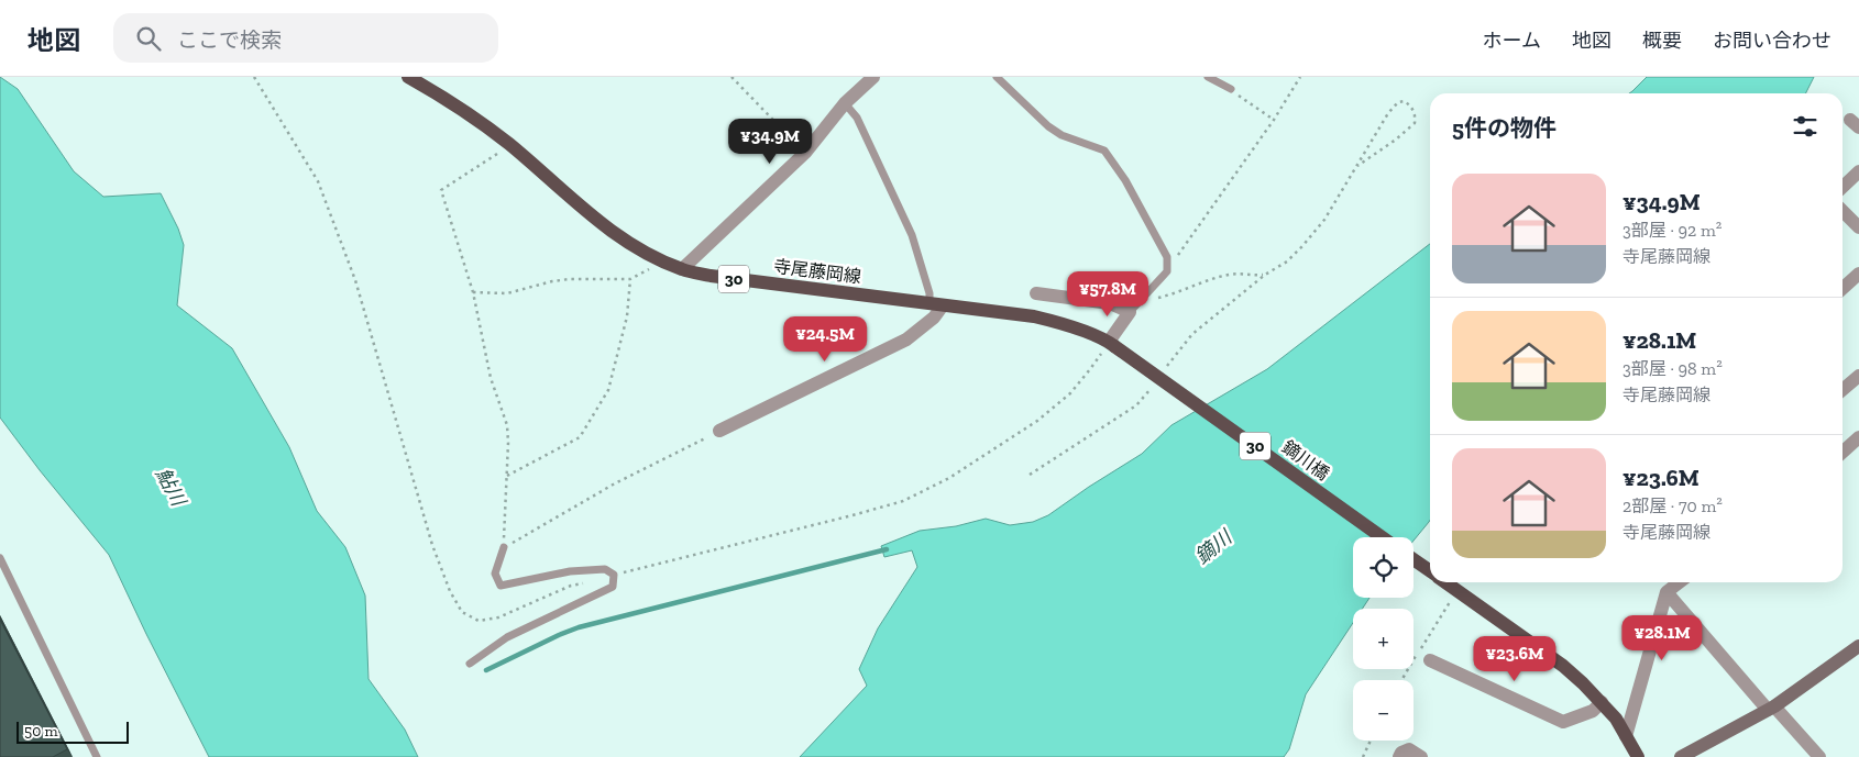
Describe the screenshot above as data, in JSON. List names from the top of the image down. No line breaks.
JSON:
{"streets":{"main road":["寺尾藤岡線","30","鏑川橋"]},"crossings":[["寺尾藤岡線","鏑川橋"]],"water":["鮎川","鏑川"],"scale_bar":"50 m","page":{"header":"地図","search":"ここで検索","nav":["ホーム","地図","概要","お問い合わせ"],"heading":"5件の物件","price":["¥34.9M","¥57.8M","¥24.5M","¥28.1M","¥23.6M"],"list":[{"name":"¥34.9M","note":"3部屋 · 92 m² · 寺尾藤岡線"},{"name":"¥28.1M","note":"3部屋 · 98 m² · 寺尾藤岡線"},{"name":"¥23.6M","note":"2部屋 · 70 m² · 寺尾藤岡線"}],"map_buttons":["+","−"],"scale":"50 m"}}
